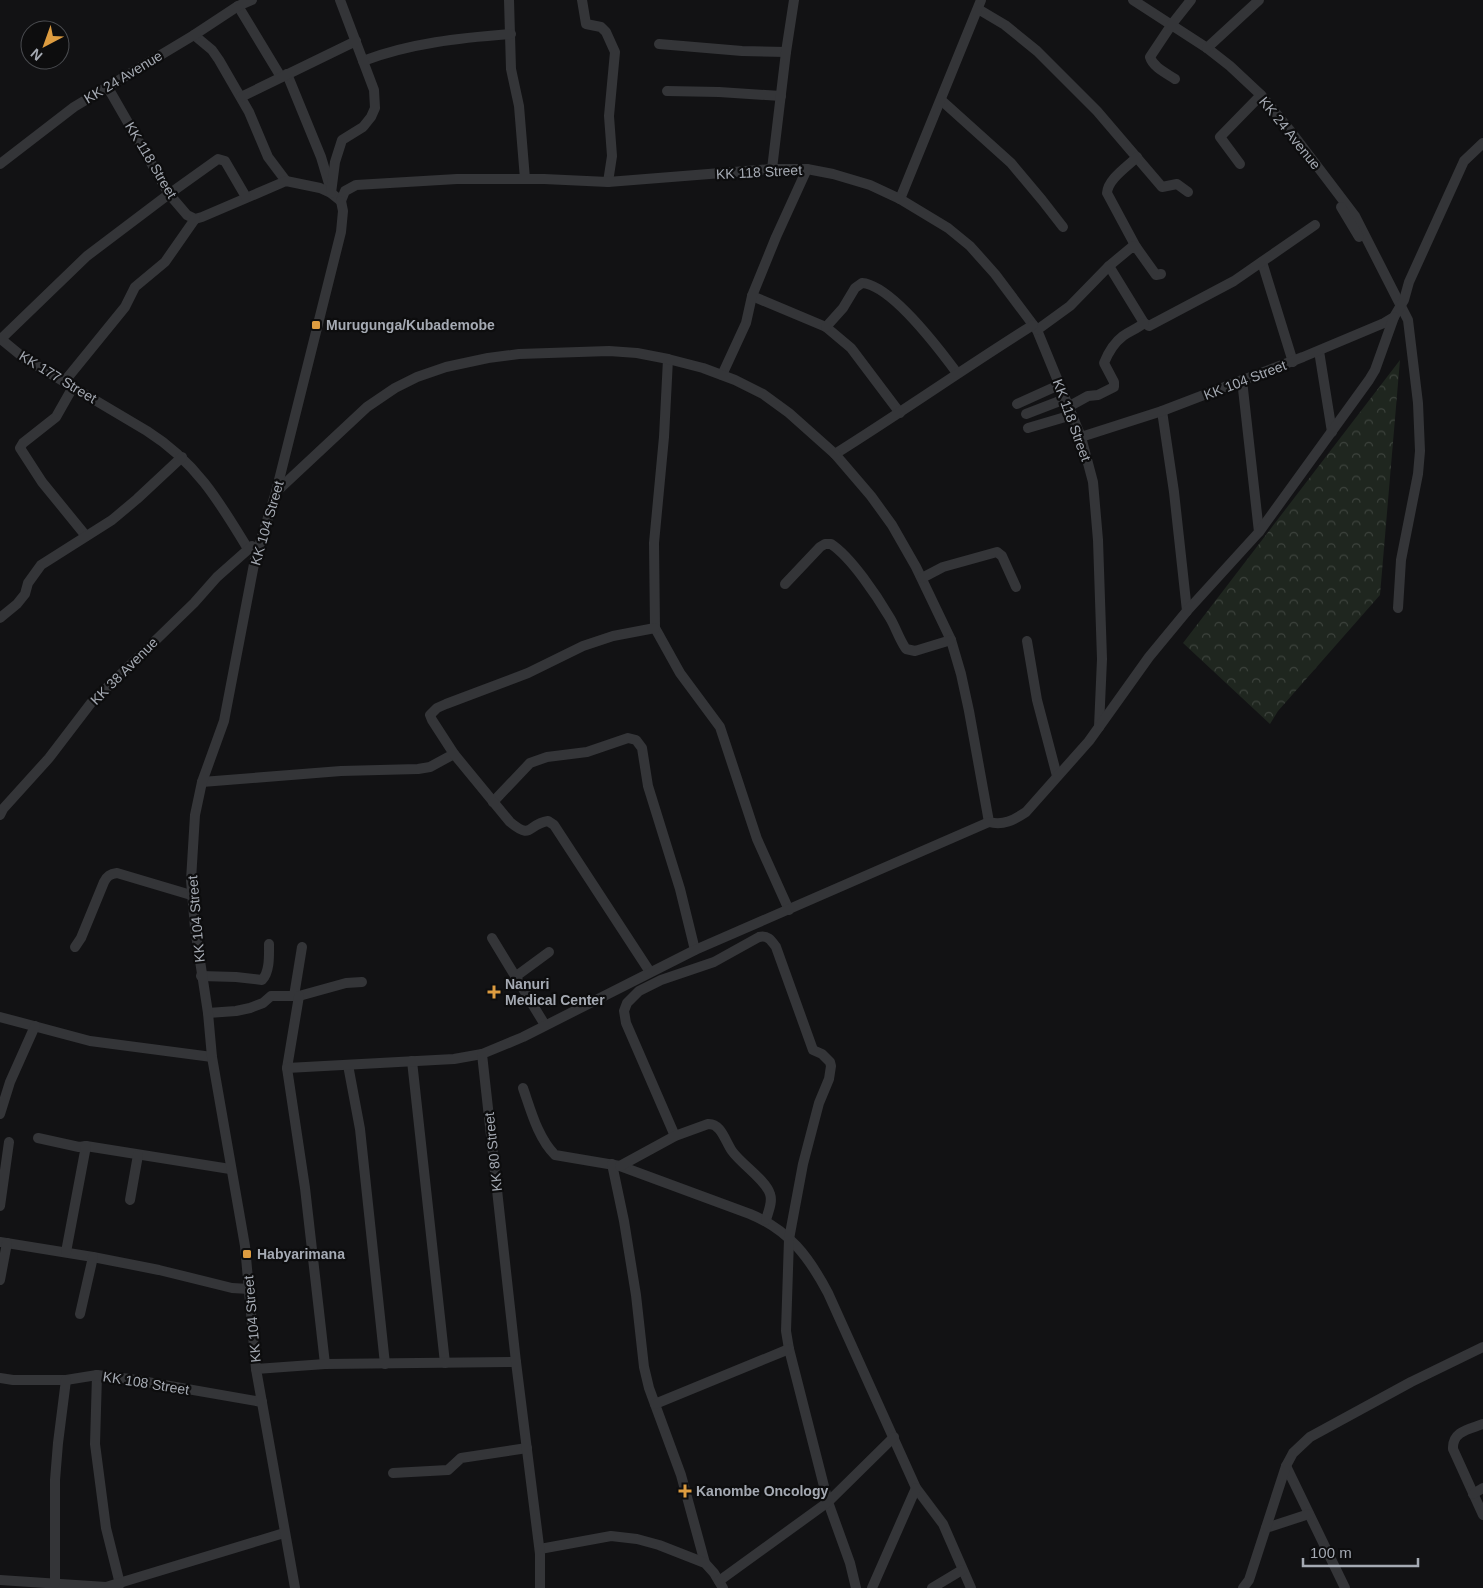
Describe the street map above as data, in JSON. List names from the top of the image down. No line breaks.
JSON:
{"streets":{"street":["KK 24 Avenue","KK 118 Street","KK 177 Street","KK 104 Street","KK 38 Avenue","KK 80 Street","KK 108 Street"]},"crossings":[["KK 24 Avenue","KK 118 Street"],["KK 118 Street","KK 177 Street"],["KK 118 Street","KK 104 Street"],["KK 177 Street","KK 38 Avenue"],["KK 104 Street","KK 38 Avenue"],["KK 104 Street","KK 108 Street"]],"places":{"transit":["Murugunga/Kubademobe","Habyarimana"],"health":["Nanuri Medical Center","Kanombe Oncology"]},"scale_bar":"100 m","north":"bottom left"}
